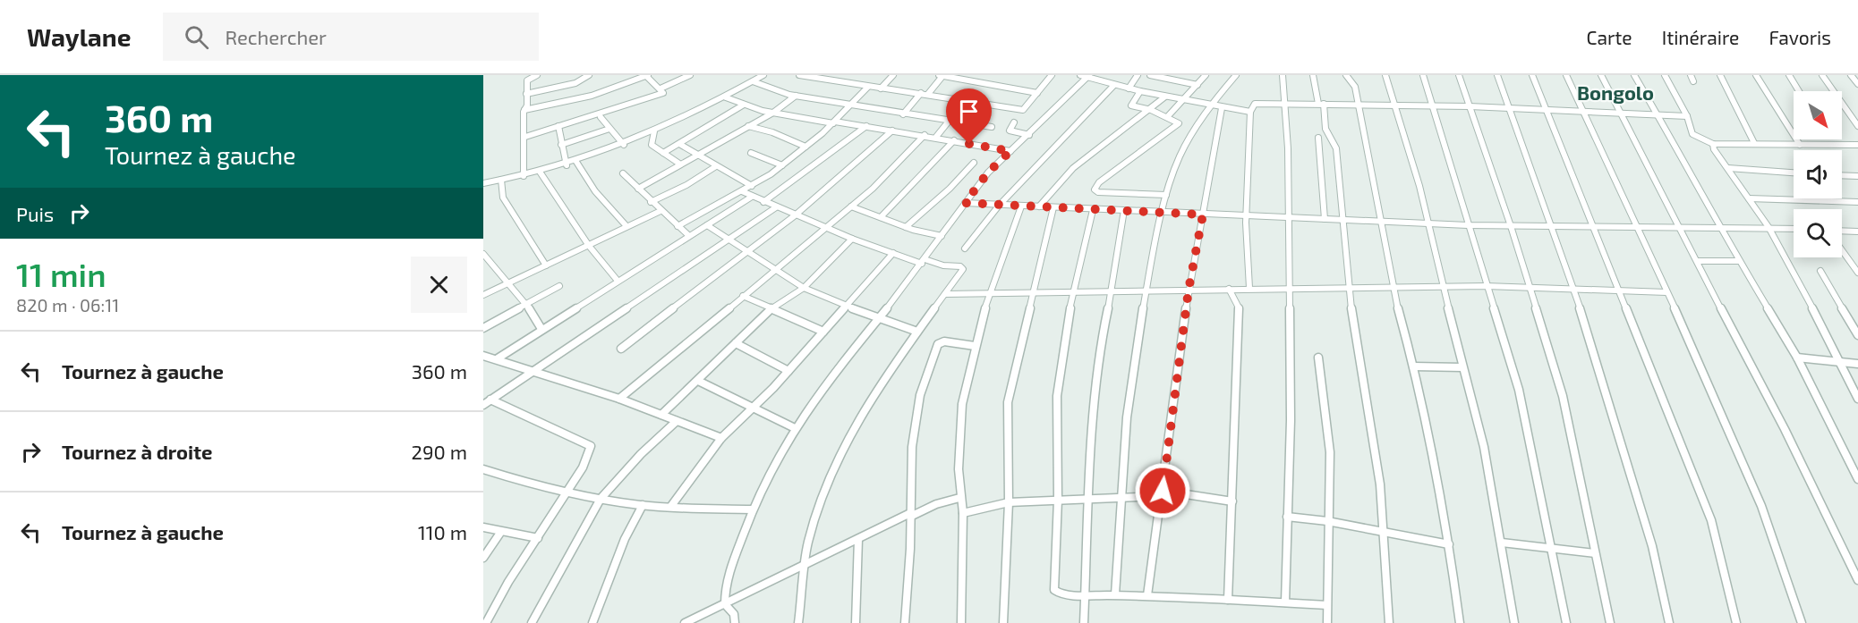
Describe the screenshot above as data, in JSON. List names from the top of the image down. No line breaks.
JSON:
{"districts":["Bongolo"],"north":"bottom right","page":{"header":"Waylane","search":"Rechercher","nav":["Carte","Itinéraire","Favoris"],"turn":["360 m","Tournez à gauche"],"then":"Puis","heading":["11 min","820 m · 06:11"],"list":[{"name":"Tournez à gauche","value":"360 m"},{"name":"Tournez à droite","value":"290 m"},{"name":"Tournez à gauche","value":"110 m"}]}}
